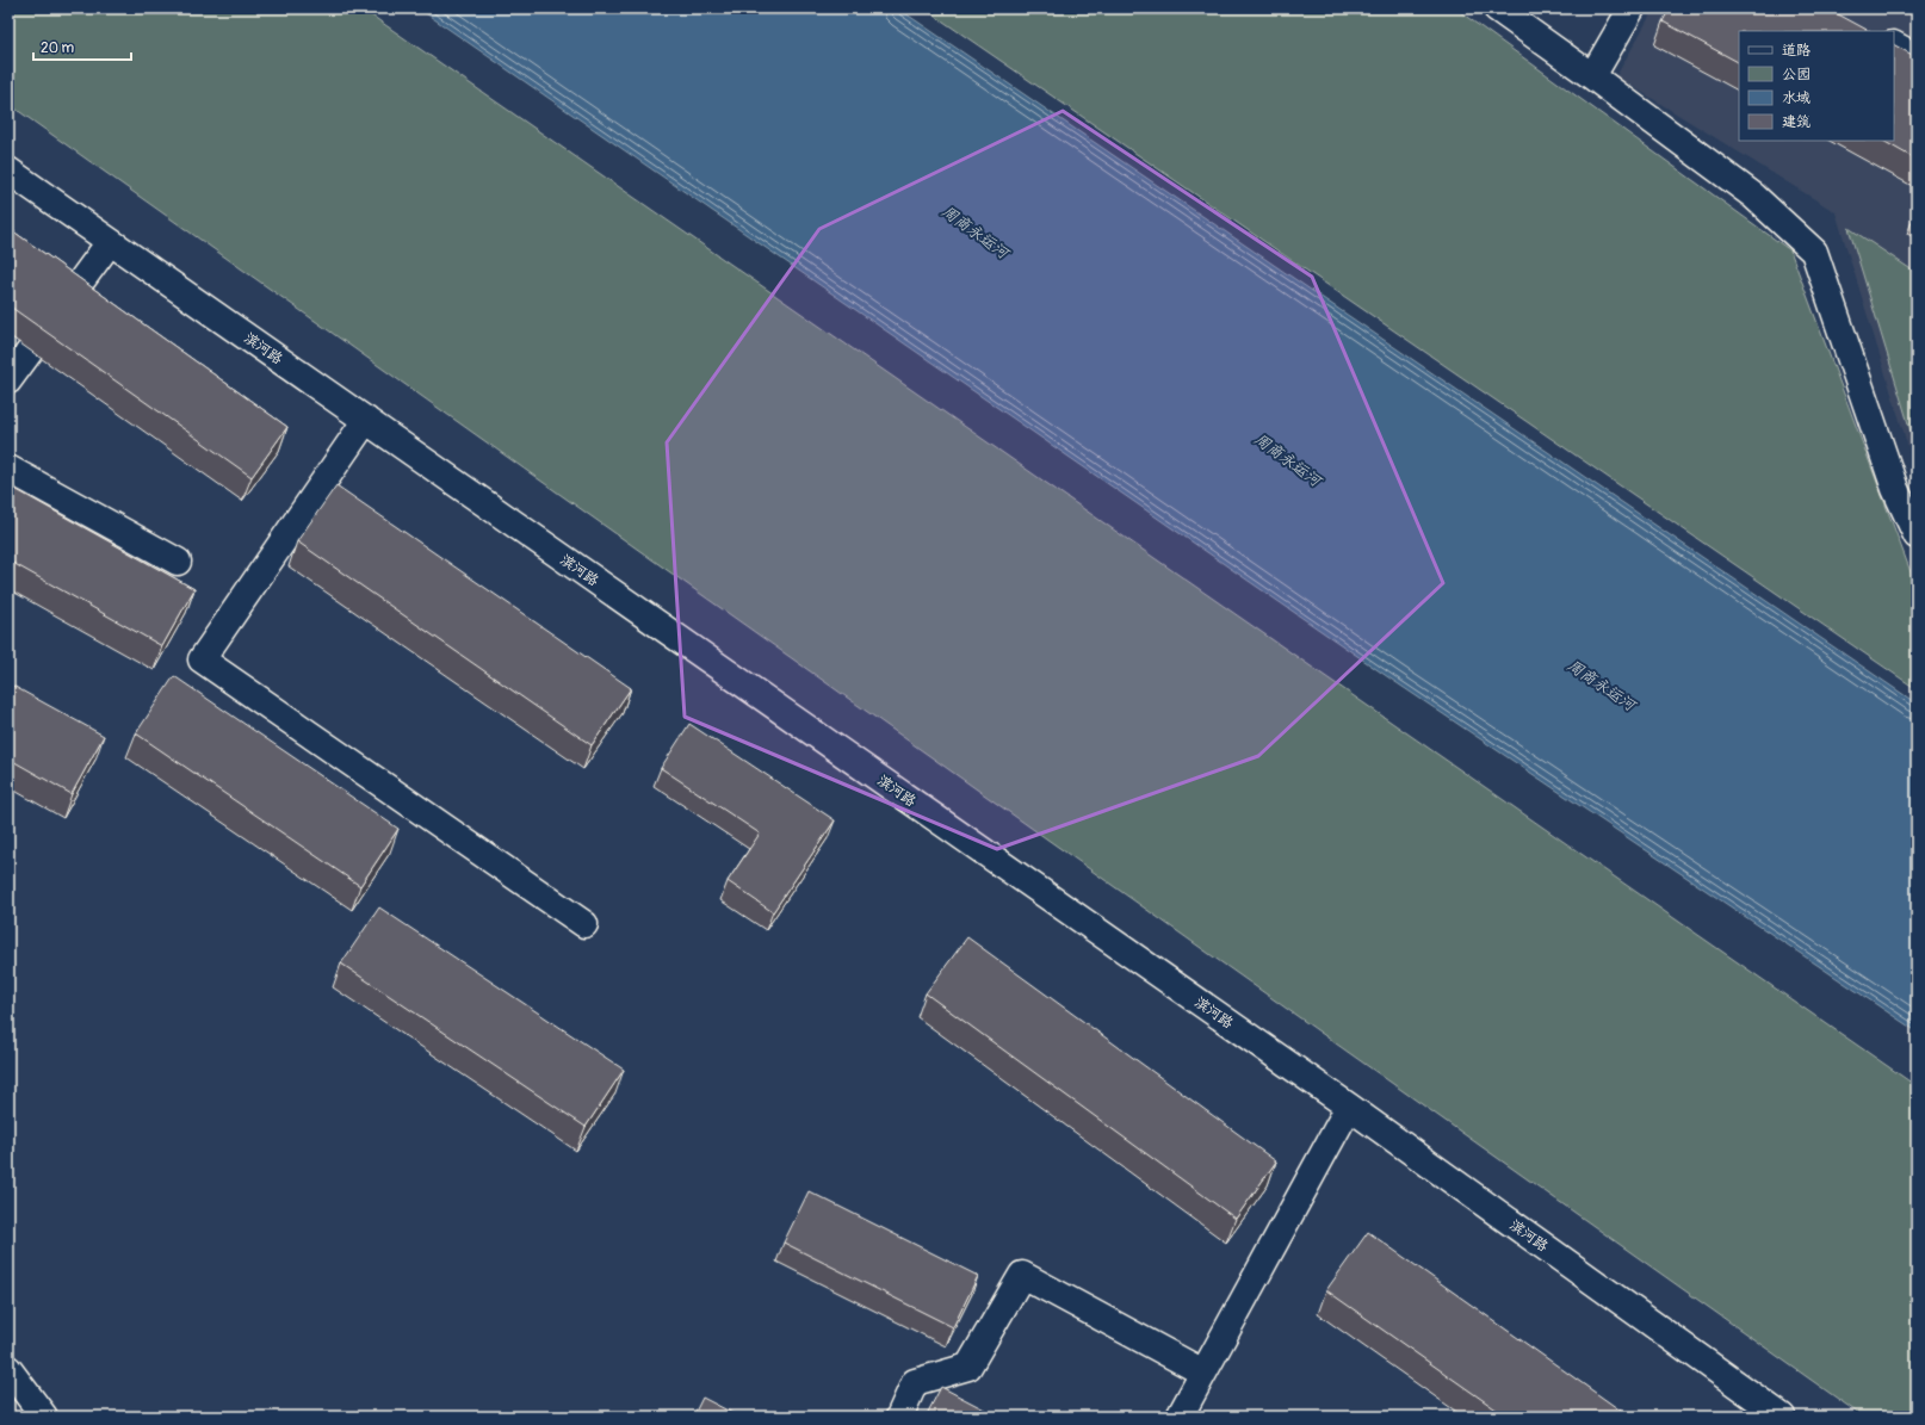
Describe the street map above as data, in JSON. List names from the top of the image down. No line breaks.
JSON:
{"streets":{"street":["滨河路"]},"water":["周商永运河"],"legend":["道路","公园","水域","建筑"],"scale_bar":"20 m"}
